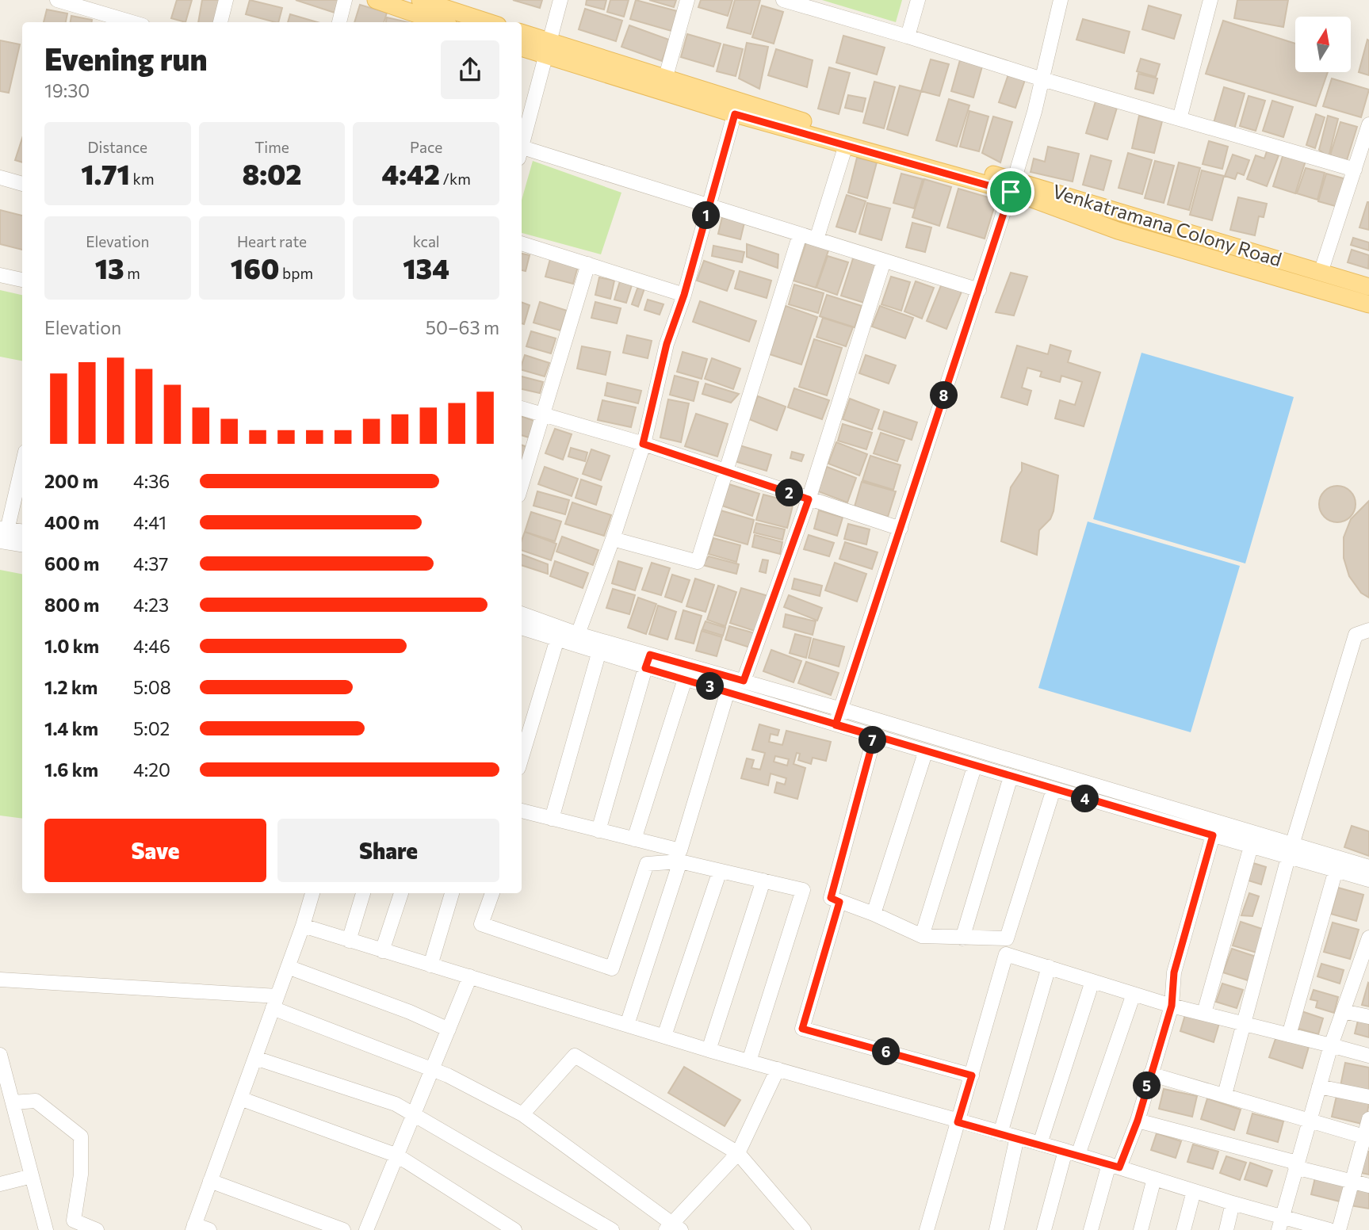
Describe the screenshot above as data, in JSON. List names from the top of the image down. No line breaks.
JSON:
{"streets":{"main road":["Venkatramana Colony Road"]},"north":"top","page":{"heading":["Evening run","19:30"],"stats":[["Distance","1.71 km"],["Time","8:02"],["Pace","4:42 /km"],["Elevation","13 m"],["Heart rate","160 bpm"],["kcal","134"]],"pins":["1","8","2","3","7","4","6","5"],"chart":["Elevation","50–63 m"],"list":[{"name":"200 m","note":"4:36"},{"name":"400 m","note":"4:41"},{"name":"600 m","note":"4:37"},{"name":"800 m","note":"4:23"},{"name":"1.0 km","note":"4:46"},{"name":"1.2 km","note":"5:08"},{"name":"1.4 km","note":"5:02"},{"name":"1.6 km","note":"4:20"}],"buttons":["Save","Share"]}}
